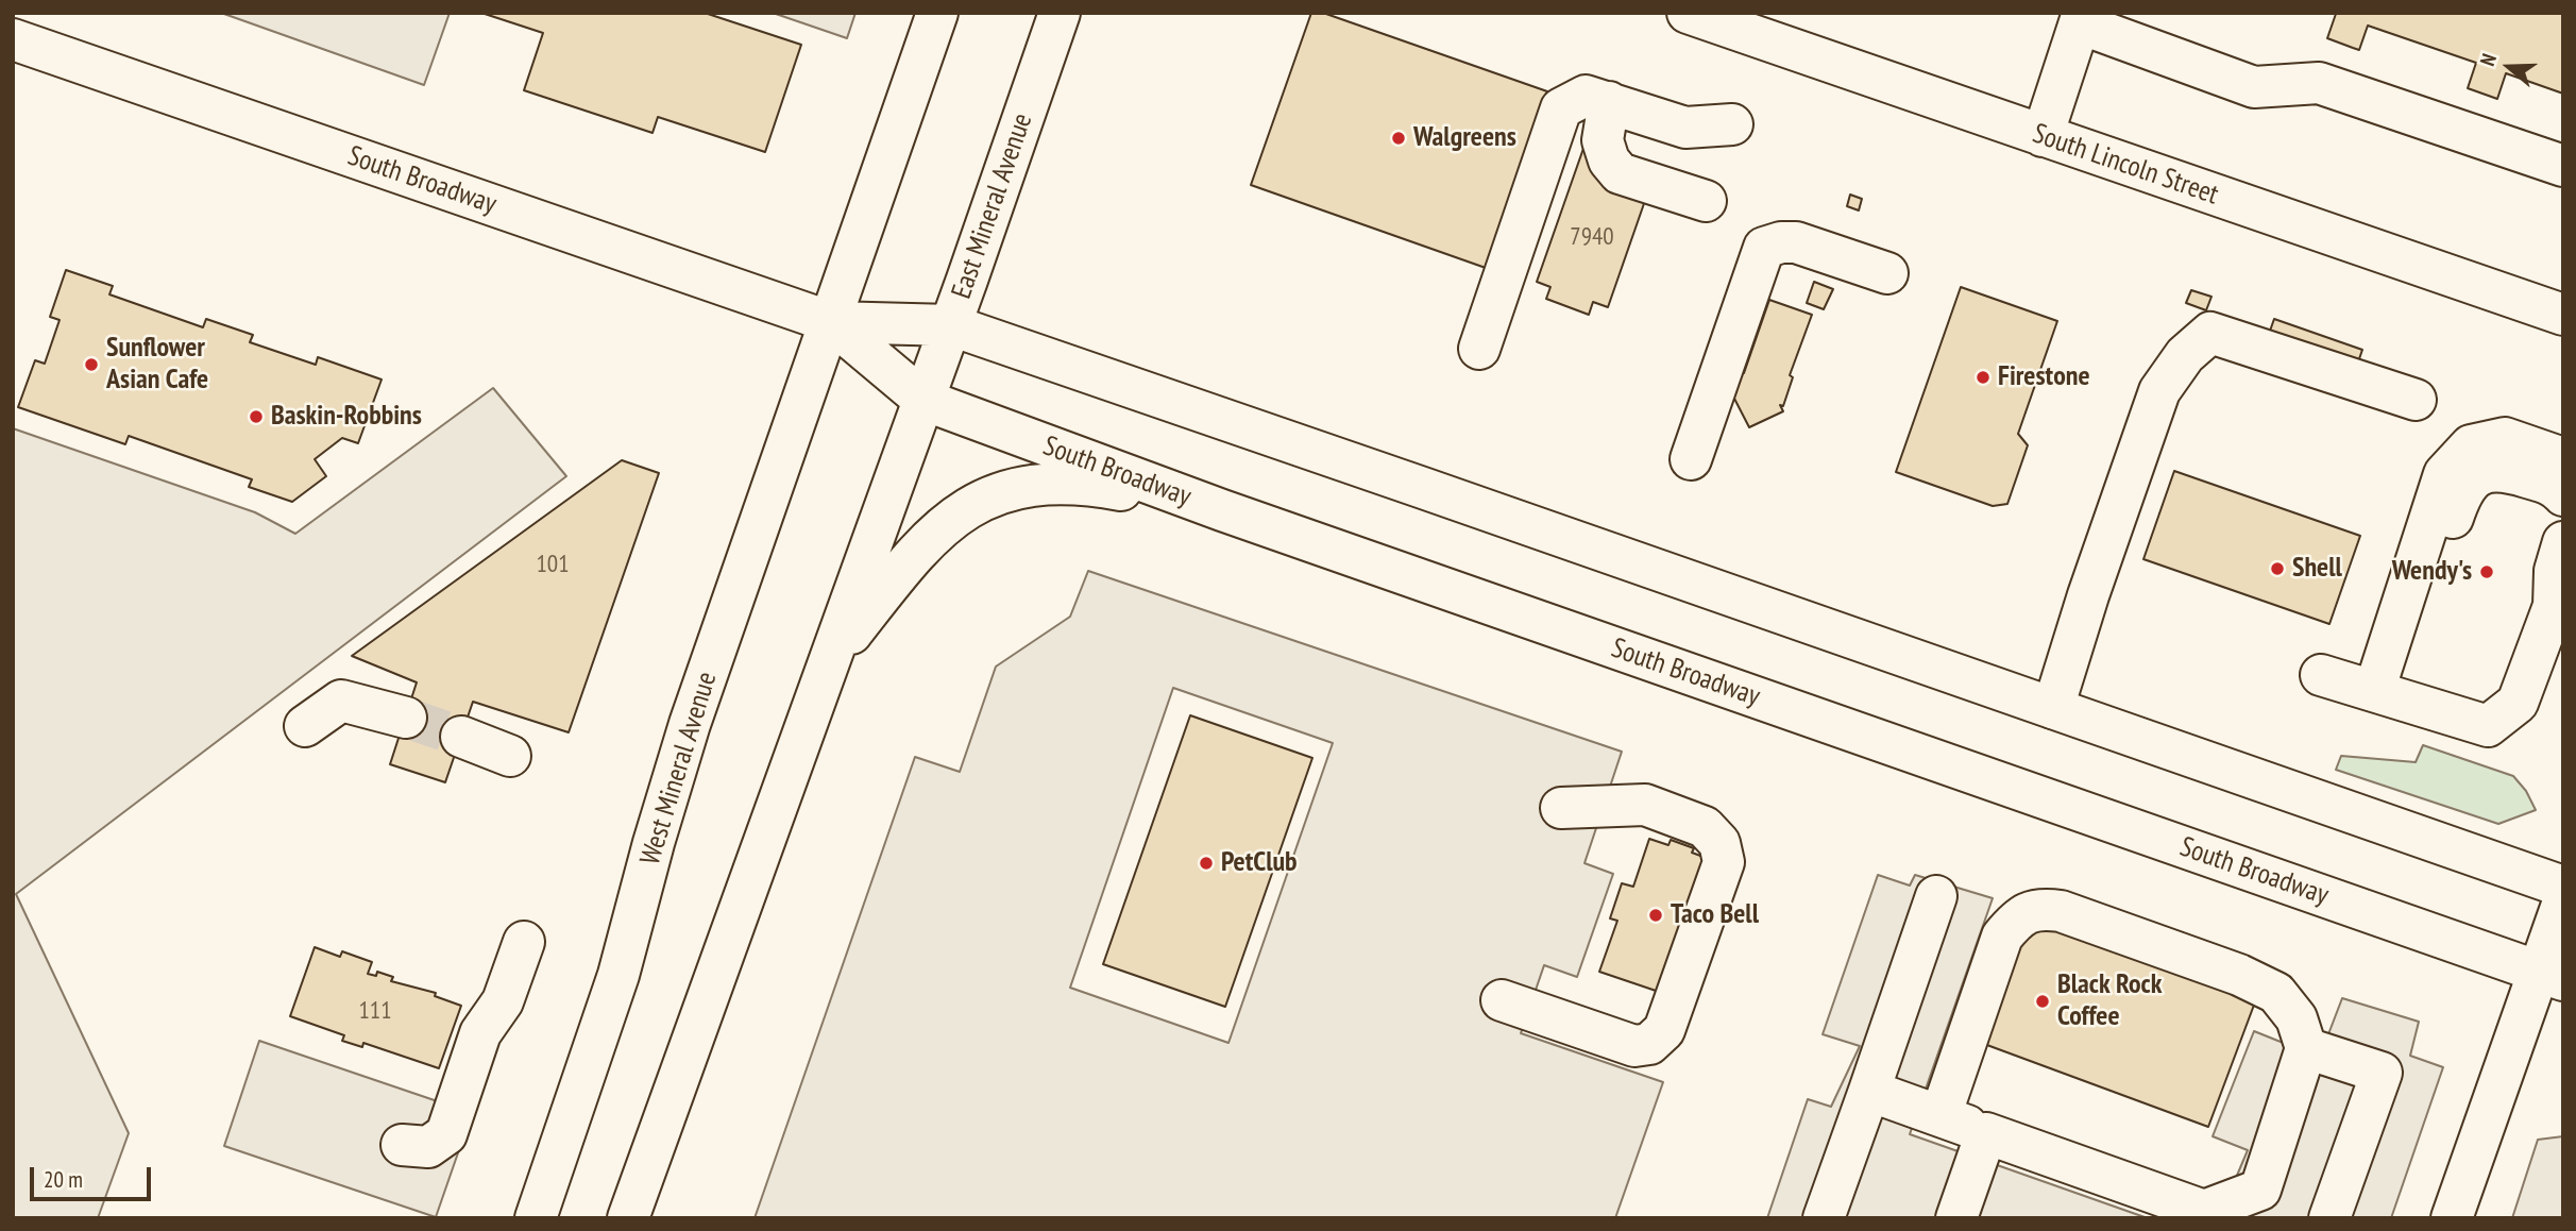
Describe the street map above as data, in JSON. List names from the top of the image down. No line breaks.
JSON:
{"streets":{"main road":["South Lincoln Street","South Broadway","East Mineral Avenue","West Mineral Avenue"]},"crossings":[["South Broadway","East Mineral Avenue"],["South Broadway","West Mineral Avenue"]],"places":["Walgreens","Sunflower Asian Cafe","Firestone","Baskin-Robbins","Shell","Wendy's","PetClub","Taco Bell","Black Rock Coffee"],"house_numbers":["7940","101","111"],"scale_bar":"20 m","north":"left"}
